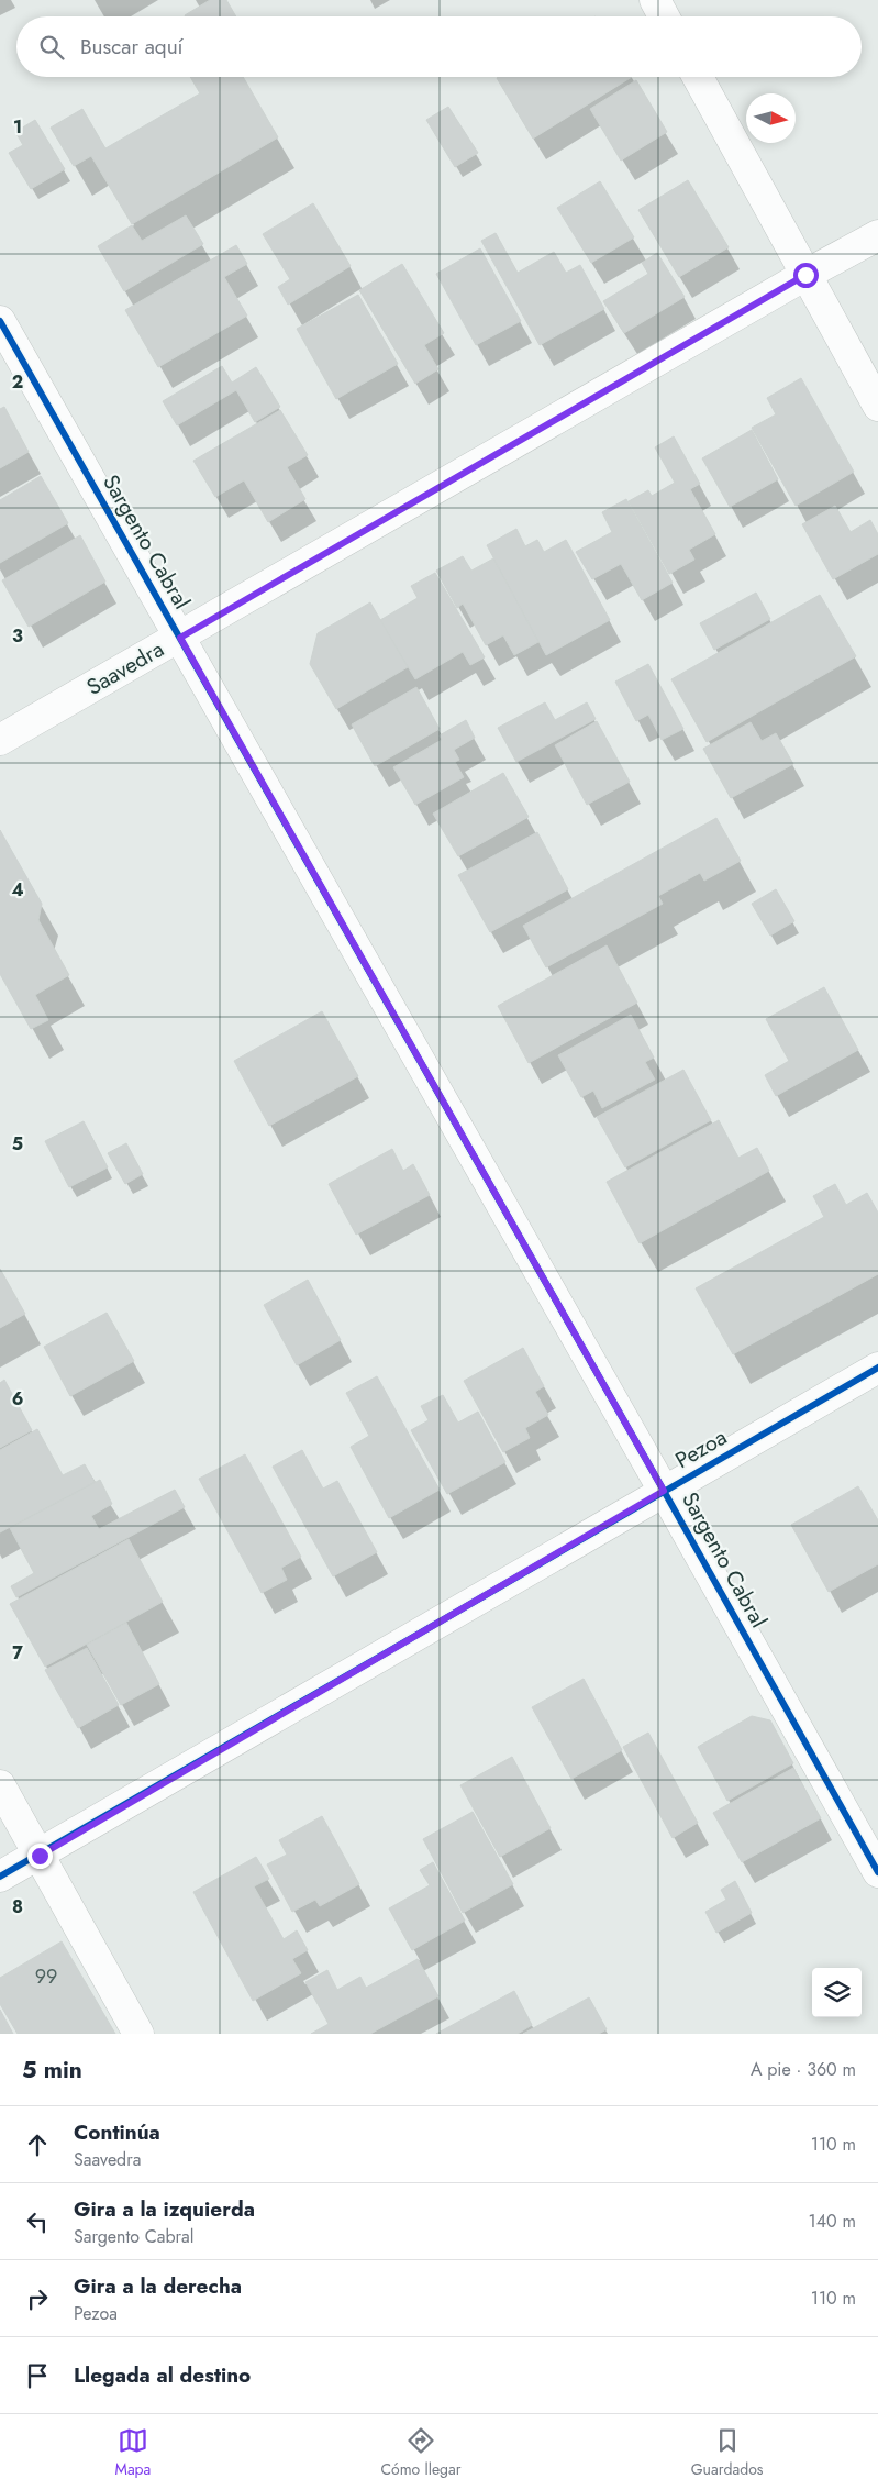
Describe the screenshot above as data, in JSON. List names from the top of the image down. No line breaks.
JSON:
{"streets":{"street":["Sargento Cabral","Saavedra","Pezoa"]},"crossings":[["Sargento Cabral","Saavedra"],["Sargento Cabral","Pezoa"]],"house_numbers":["99"],"north":"right","page":{"search":"Buscar aquí","heading":["5 min","A pie · 360 m"],"list":[["Continúa","Saavedra","110 m"],["Gira a la izquierda","Sargento Cabral","140 m"],["Gira a la derecha","Pezoa","110 m"],"Llegada al destino"],"nav":["Mapa","Cómo llegar","Guardados"]},"grid":{"rows":["1","2","3","4","5","6","7","8"]}}
